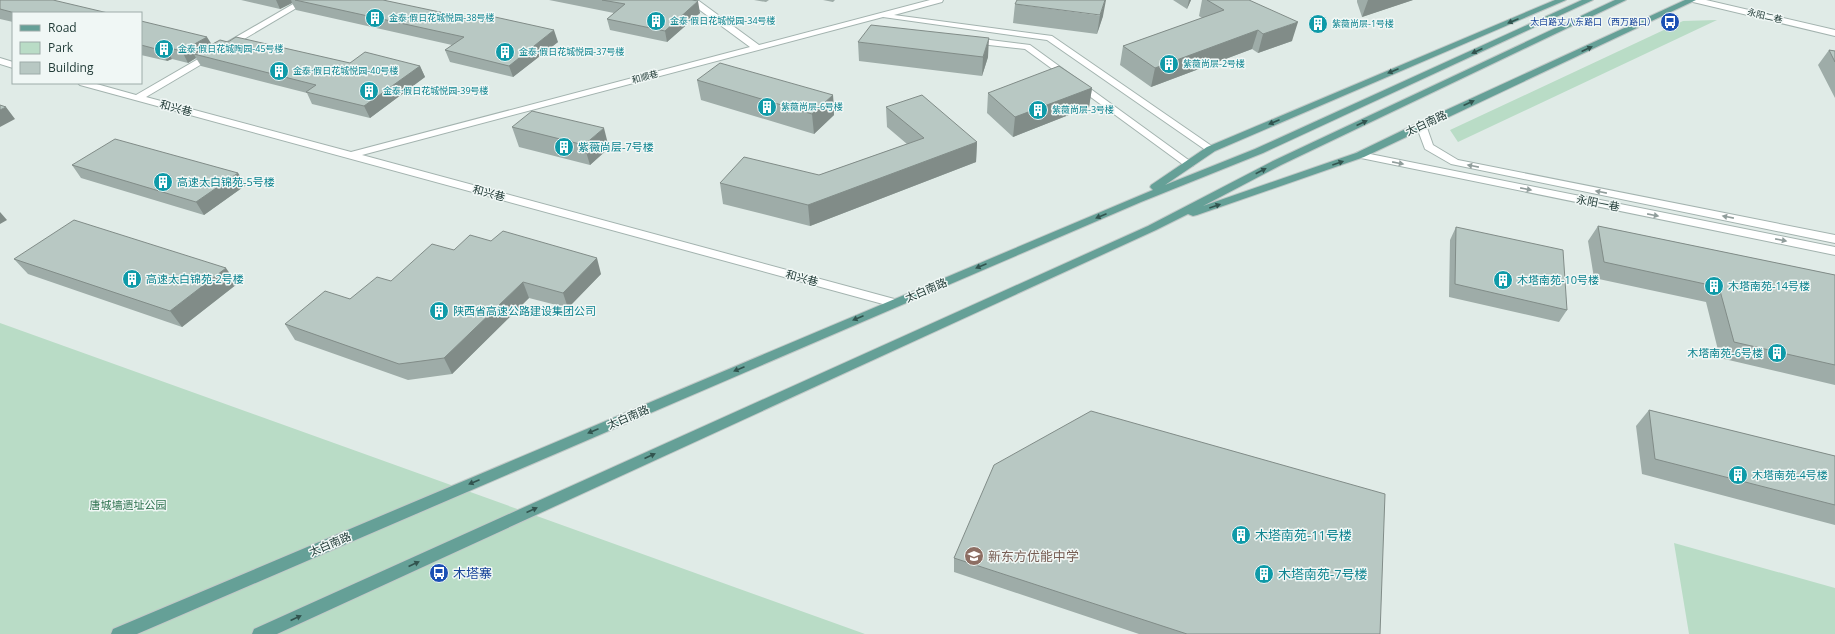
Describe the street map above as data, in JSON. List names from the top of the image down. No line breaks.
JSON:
{"streets":{"main road":["太白南路"],"street":["永阳二巷","和顺巷","和兴巷","永阳一巷"]},"crossings":[["和顺巷","和兴巷"],["和兴巷","太白南路"],["太白南路","永阳一巷"]],"parks":["唐城墙遗址公园"],"places":{"building":["金泰·假日花城悦园-38号楼","金泰·假日花城悦园-34号楼","紫薇尚层-1号楼","金泰·假日花城陶园-45号楼","金泰·假日花城悦园-37号楼","紫薇尚层-2号楼","金泰·假日花城悦园-40号楼","金泰·假日花城悦园-39号楼","紫薇尚层-6号楼","紫薇尚层-3号楼","紫薇尚层-7号楼","高速太白锦苑-5号楼","高速太白锦苑-2号楼","木塔南苑-10号楼","木塔南苑-14号楼","陕西省高速公路建设集团公司","木塔南苑-6号楼","木塔南苑-4号楼","木塔南苑-11号楼","木塔南苑-7号楼"],"bus stop":["太白路丈八东路口（西万路口）","木塔寨"],"school or university":["新东方优能中学"]},"legend":["Road","Park","Building"]}
